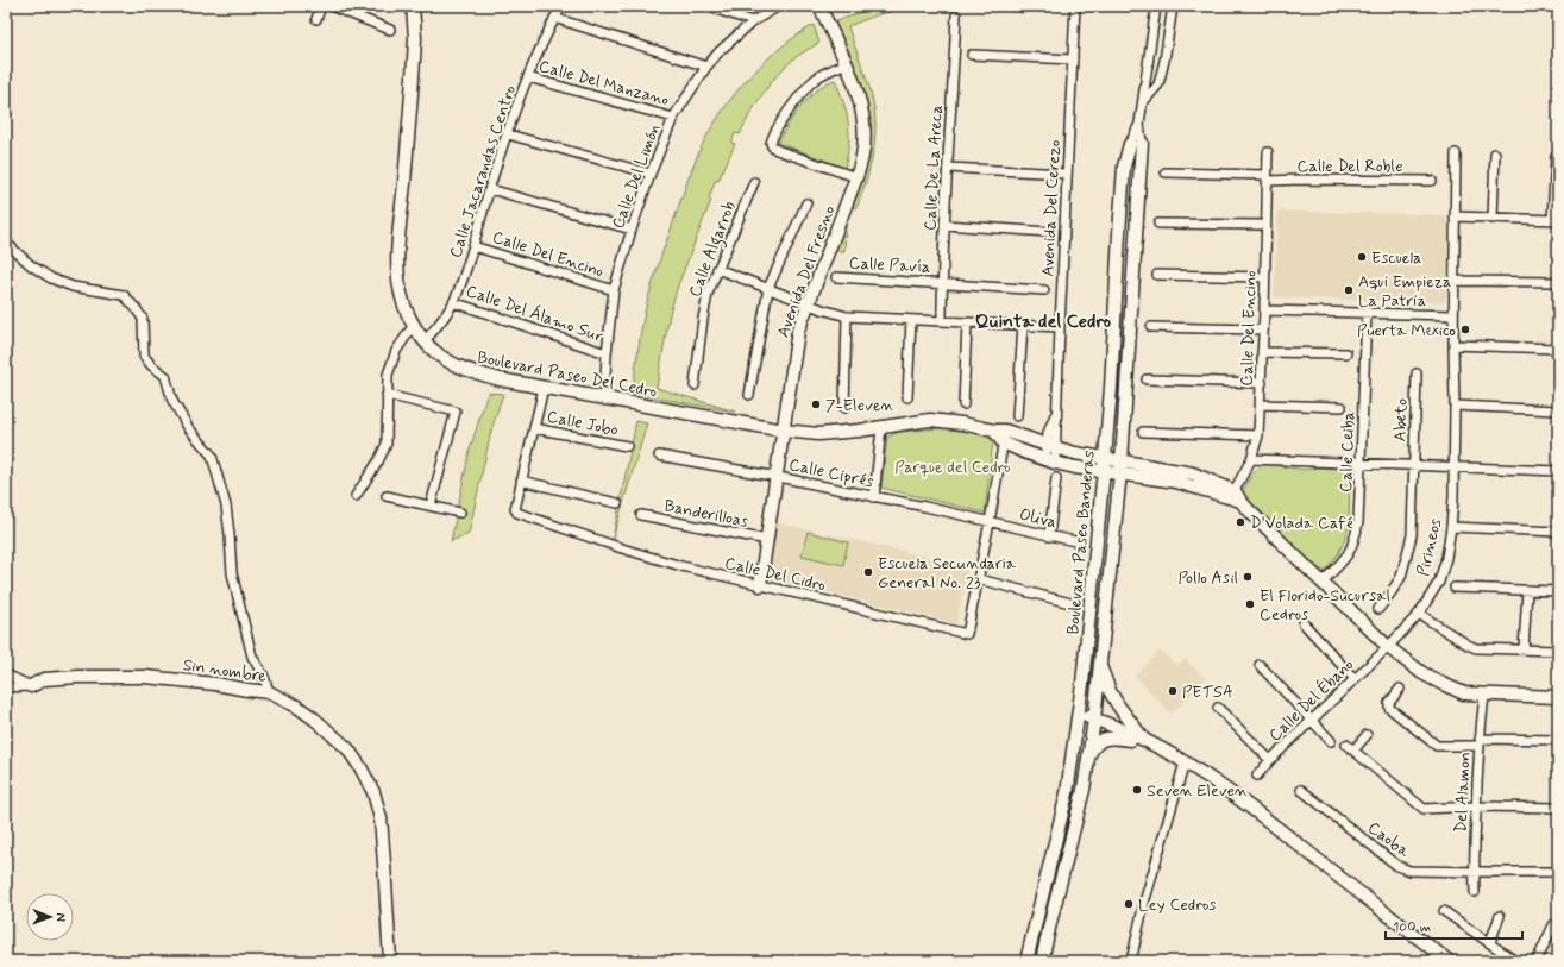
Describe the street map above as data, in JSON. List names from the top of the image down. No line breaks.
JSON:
{"streets":{"street":["Calle Del Manzano","Calle Del Roble","Calle De La Areca","Calle Jacarandas Centro","Calle Del Limón","Avenida Del Cerezo","Calle Algarrob","Calle Del Encino","Calle Pavía","Avenida Del Fresno","Calle Del Álamo Sur","Boulevard Paseo Del Cedro","Abeto","Calle Jobo","Calle Ceiba","Calle Ciprés","Banderilloas","Oliva","Boulevard Paseo Banderas","Pirineos","Calle Del Cidro","Sin nombre","Calle Del Ébano","Del Alamon","Caoba"]},"crossings":[["Calle Del Manzano","Calle Jacarandas Centro"],["Calle Del Manzano","Calle Del Limón"],["Calle Del Roble","Calle Del Encino"],["Calle De La Areca","Calle Pavía"],["Calle Jacarandas Centro","Calle Del Encino"],["Calle Jacarandas Centro","Calle Del Álamo Sur"],["Calle Jacarandas Centro","Boulevard Paseo Del Cedro"],["Calle Del Limón","Calle Del Encino"],["Calle Del Limón","Calle Del Álamo Sur"],["Calle Del Limón","Boulevard Paseo Del Cedro"],["Avenida Del Fresno","Boulevard Paseo Del Cedro"],["Avenida Del Fresno","Calle Ciprés"],["Avenida Del Fresno","Banderilloas"],["Avenida Del Fresno","Calle Del Cidro"],["Boulevard Paseo Del Cedro","Calle Del Cidro"],["Calle Jobo","Calle Del Cidro"],["Calle Ciprés","Oliva"],["Calle Ciprés","Calle Del Cidro"],["Oliva","Calle Del Cidro"],["Pirineos","Calle Del Ébano"],["Del Alamon","Caoba"]],"districts":["Quinta del Cedro"],"parks":["Parque del Cedro"],"places":["Escuela","Aqui Empieza La Patria","Puerta Mexico","7-Eleven","D'Volada Café","Escuela Secundaria General No. 23","Pollo Asil","El Florido-Sucursal Cedros","PETSA","Seven Eleven","Ley Cedros"],"scale_bar":"100 m","north":"right"}
